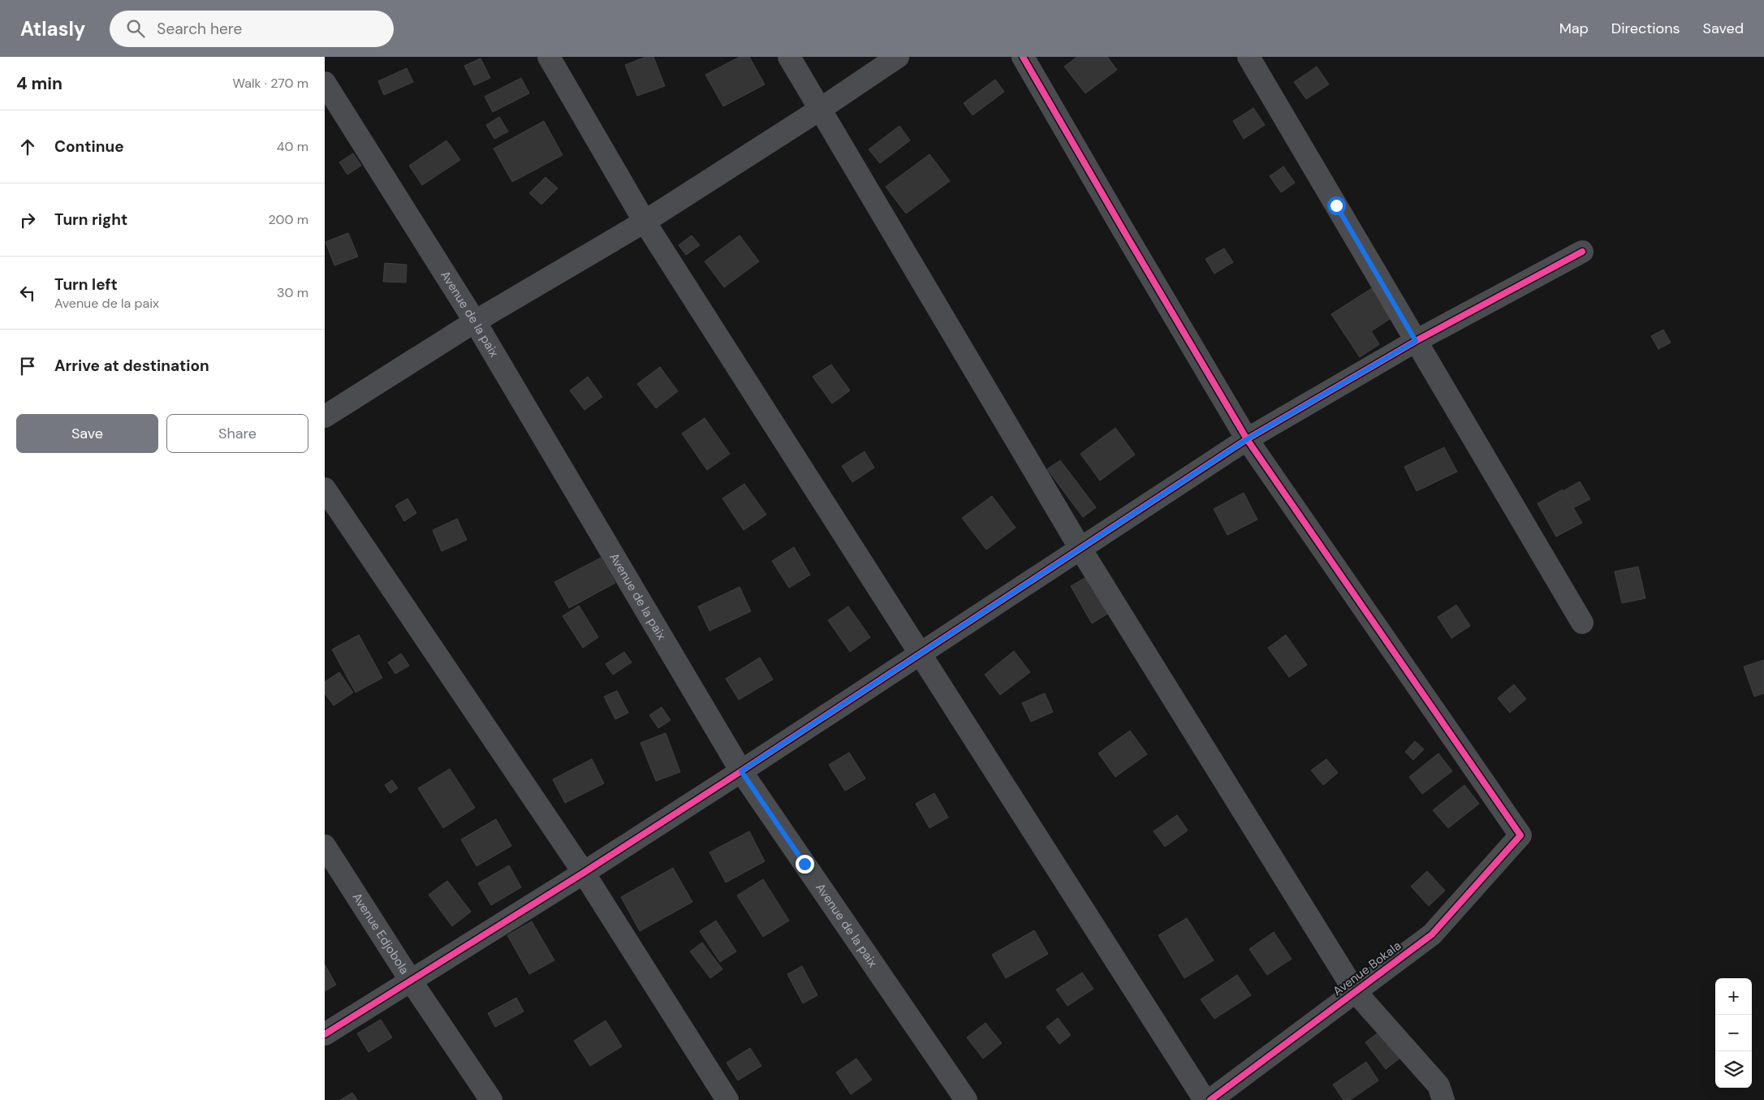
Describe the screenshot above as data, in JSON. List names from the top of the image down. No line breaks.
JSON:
{"streets":{"street":["Avenue de la paix","Avenue Edjobola","Avenue Bokala"]},"page":{"header":"Atlasly","search":"Search here","nav":["Map","Directions","Saved"],"heading":["4 min","Walk · 270 m"],"list":[["Continue","40 m"],["Turn right","200 m"],["Turn left","Avenue de la paix","30 m"],"Arrive at destination"],"buttons":["Save","Share"],"map_buttons":["+","−"]}}
